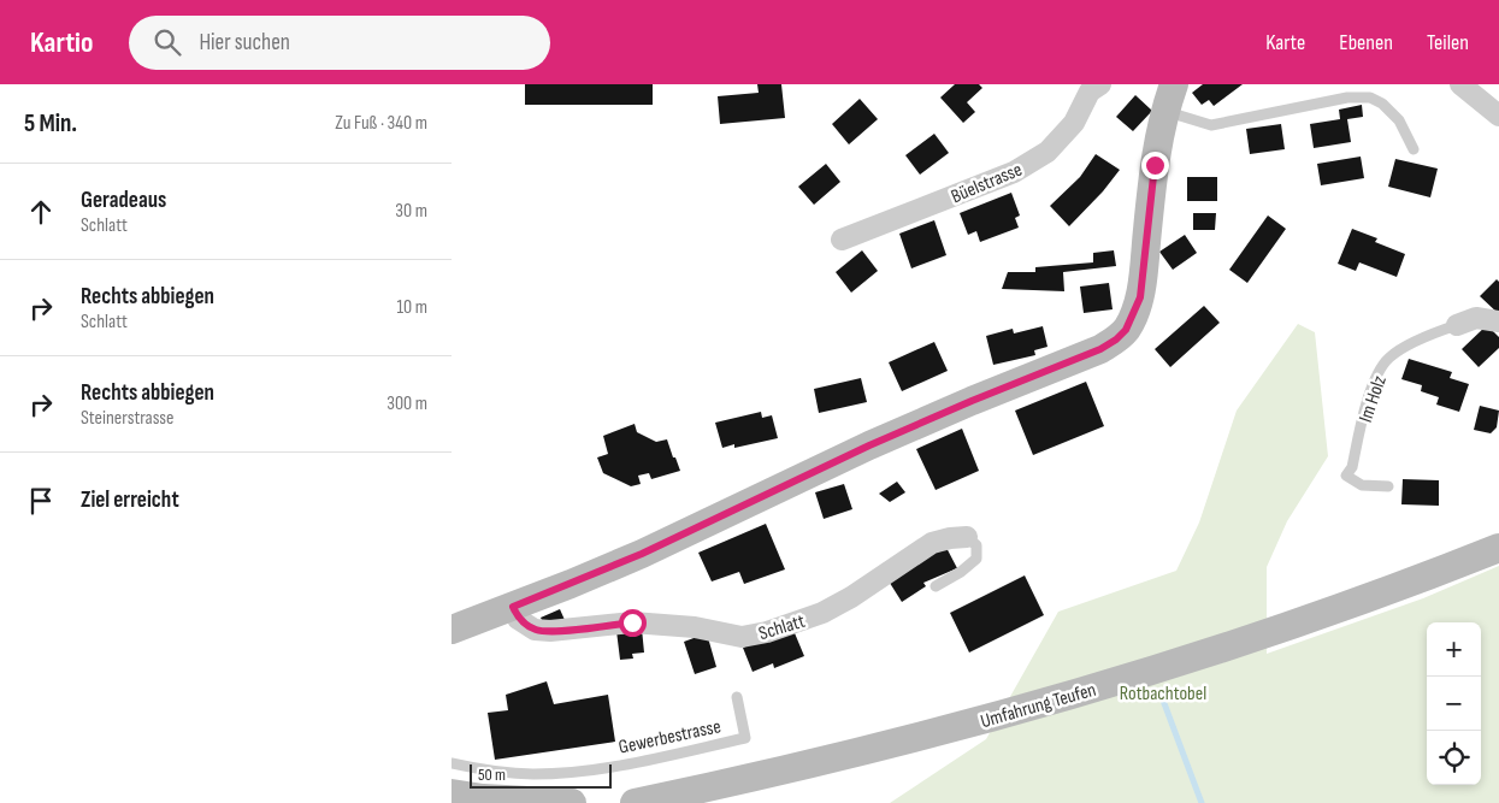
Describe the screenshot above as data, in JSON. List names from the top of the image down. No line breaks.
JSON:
{"streets":{"main road":["Umfahrung Teufen"],"street":["Büelstrasse","Im Holz","Schlatt"],"lane":["Gewerbestrasse"]},"parks":["Rotbachtobel"],"scale_bar":"50 m","page":{"header":"Kartio","search":"Hier suchen","nav":["Karte","Ebenen","Teilen"],"heading":["5 Min.","Zu Fuß · 340 m"],"list":[["Geradeaus","Schlatt","30 m"],["Rechts abbiegen","Schlatt","10 m"],["Rechts abbiegen","Steinerstrasse","300 m"],"Ziel erreicht"],"map_buttons":["+","−"],"scale":"50 m"}}
